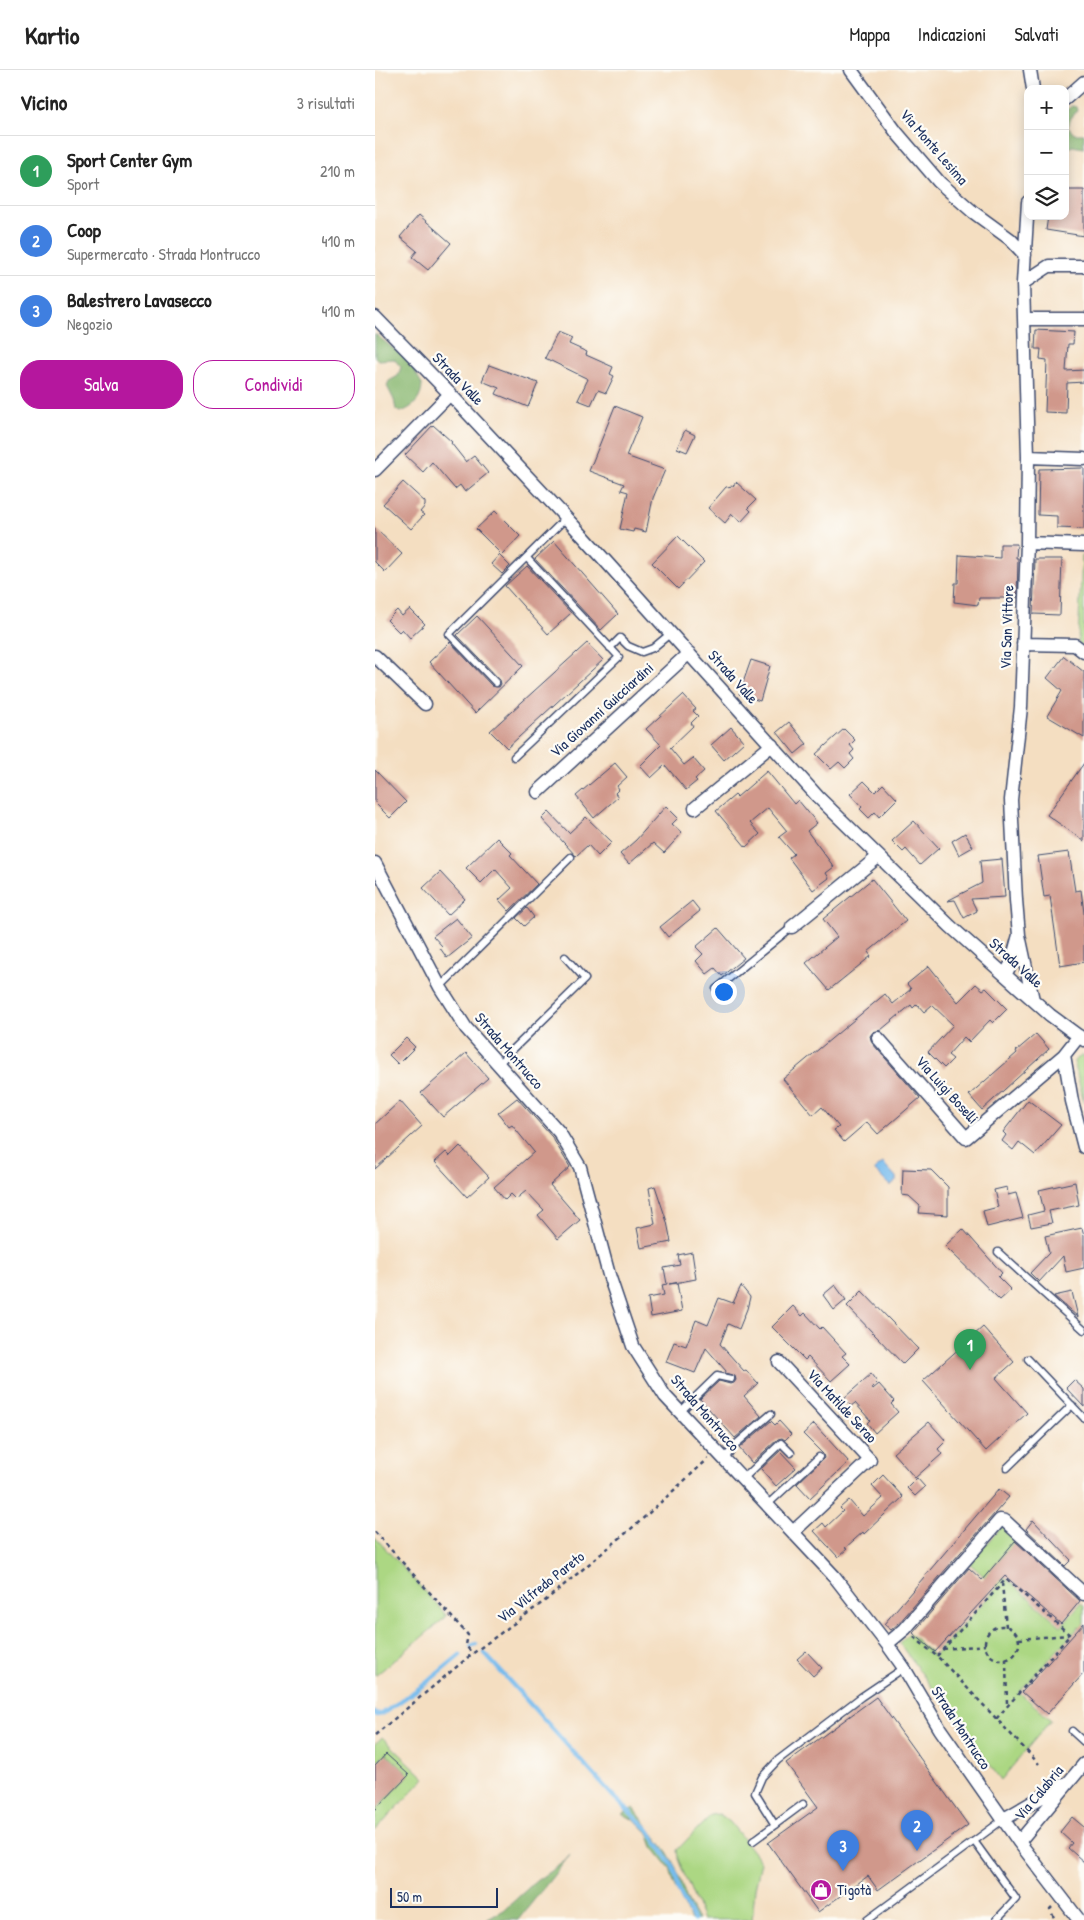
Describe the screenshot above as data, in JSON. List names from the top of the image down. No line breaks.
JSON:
{"streets":{"street":["Via Monte Lesima","Strada Valle","Via San Vittore","Via Giovanni Guicciardini","Strada Montrucco","Via Luigi Boselli","Via Matilde Serao","Via Calabria"],"path":["Via Vilfredo Pareto"]},"crossings":[["Via Monte Lesima","Via San Vittore"],["Strada Valle","Via San Vittore"],["Strada Valle","Via Giovanni Guicciardini"],["Strada Montrucco","Via Matilde Serao"],["Strada Montrucco","Via Vilfredo Pareto"],["Strada Montrucco","Via Calabria"]],"places":{"shop":["Tigotà"]},"scale_bar":"50 m","page":{"header":"Kartio","nav":["Mappa","Indicazioni","Salvati"],"heading":["Vicino","3 risultati"],"map_buttons":["+","−"],"list":[{"mark":"1","name":"Sport Center Gym","note":"Sport","value":"210 m"},{"mark":"2","name":"Coop","note":"Supermercato · Strada Montrucco","value":"410 m"},{"mark":"3","name":"Balestrero Lavasecco","note":"Negozio","value":"410 m"}],"buttons":["Salva","Condividi"],"pins":["1","2","3"],"scale":"50 m"}}
